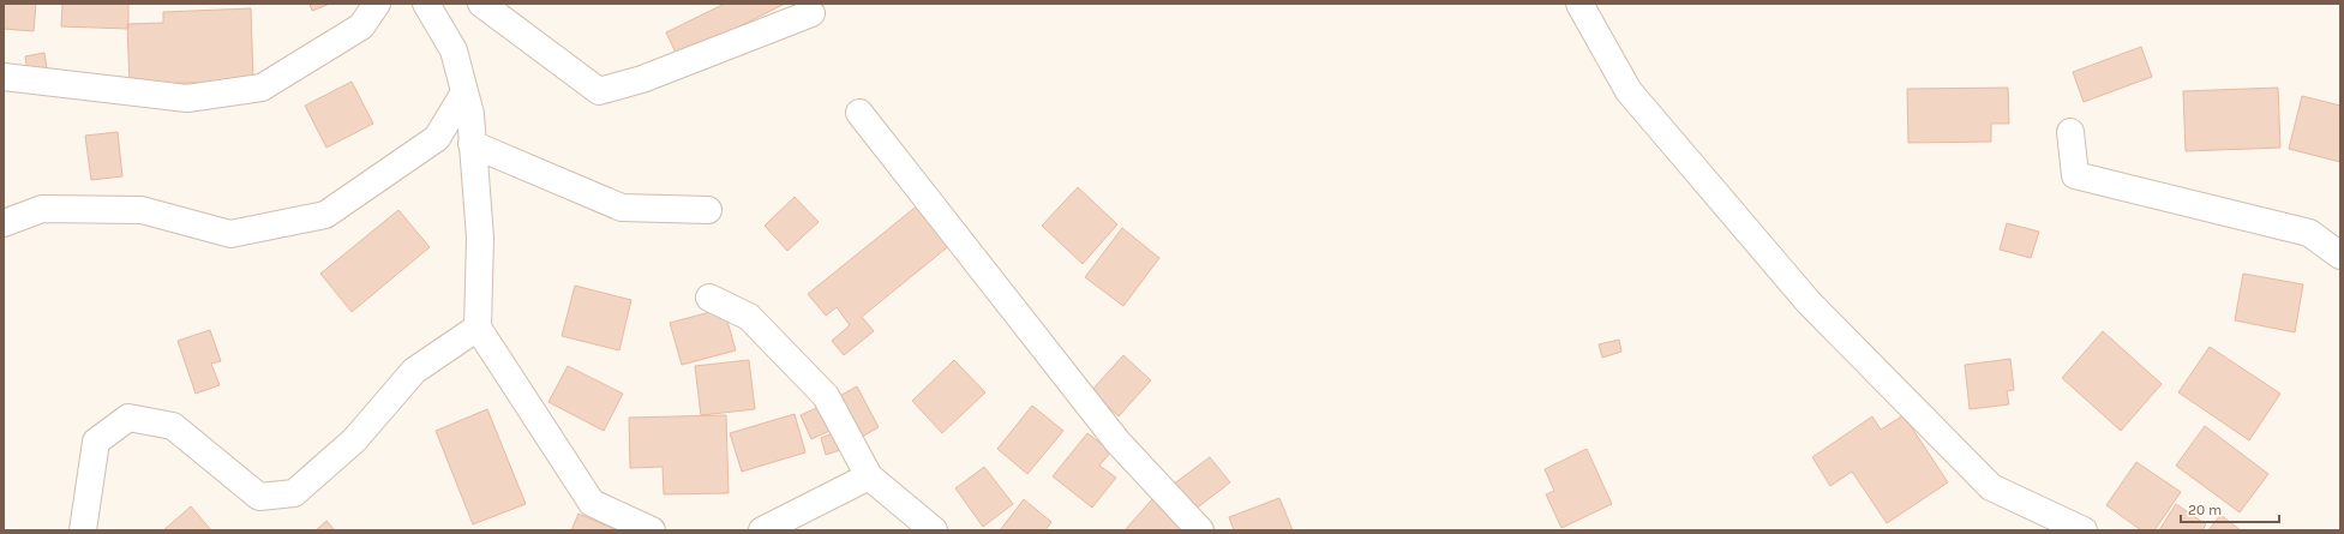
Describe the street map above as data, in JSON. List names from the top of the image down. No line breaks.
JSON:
{"scale_bar":"20 m"}
